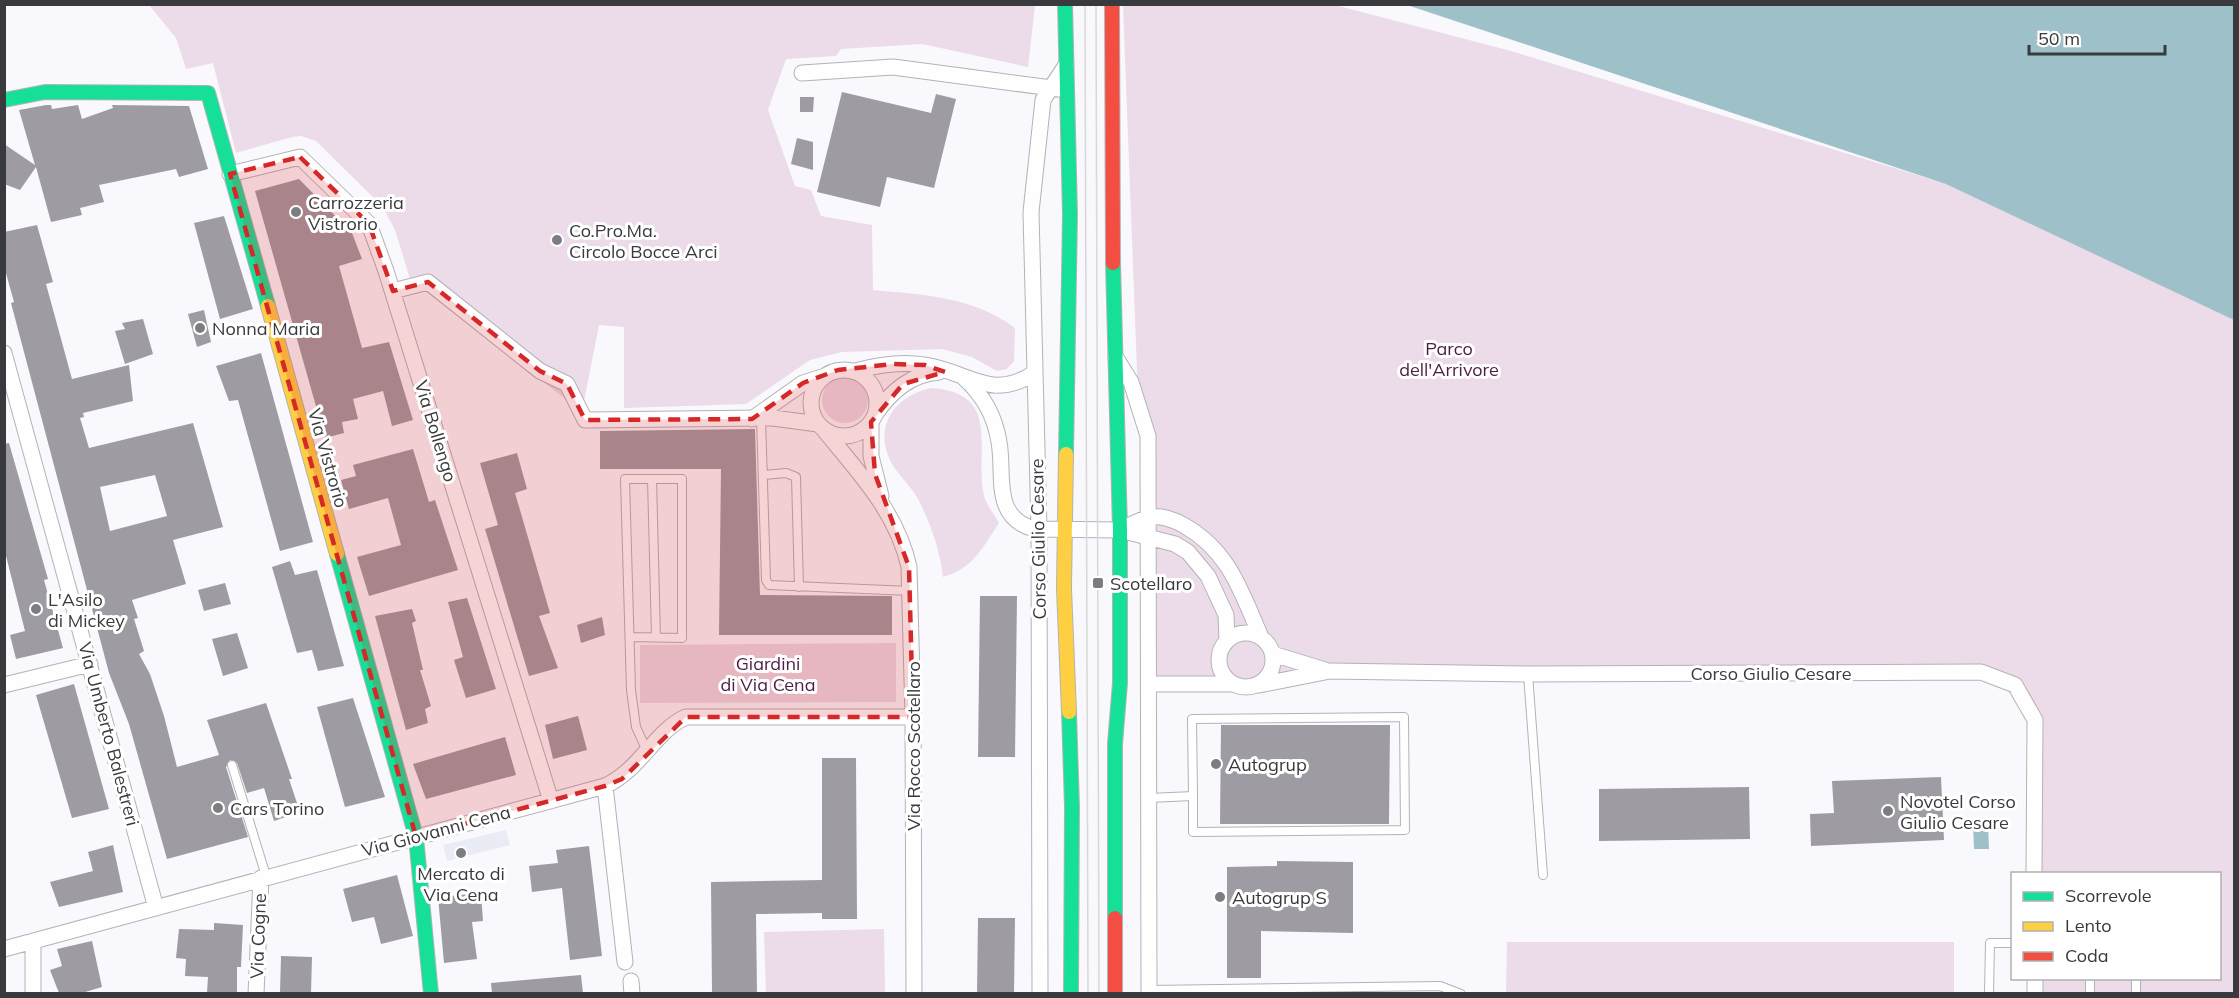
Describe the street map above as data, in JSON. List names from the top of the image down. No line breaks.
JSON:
{"streets":{"main road":["Via Vistrorio","Corso Giulio Cesare"],"street":["Via Bollengo","Via Umberto Balestreri","Via Rocco Scotellaro","Via Giovanni Cena","Via Cogne"]},"crossings":[["Via Bollengo","Via Vistrorio"],["Via Bollengo","Via Giovanni Cena"],["Via Vistrorio","Via Giovanni Cena"],["Via Umberto Balestreri","Via Giovanni Cena"],["Via Rocco Scotellaro","Via Giovanni Cena"],["Via Giovanni Cena","Via Cogne"]],"parks":["Parco dell'Arrivore","Giardini di Via Cena"],"places":{"other":["Carrozzeria Vistrorio","Co.Pro.Ma. Circolo Bocce Arci","Nonna Maria","L'Asilo di Mickey","Autogrup","Cars Torino","Novotel Corso Giulio Cesare","Mercato di Via Cena","Autogrup S"],"transit":["Scotellaro"]},"legend":["Scorrevole","Lento","Coda"],"scale_bar":"50 m"}
